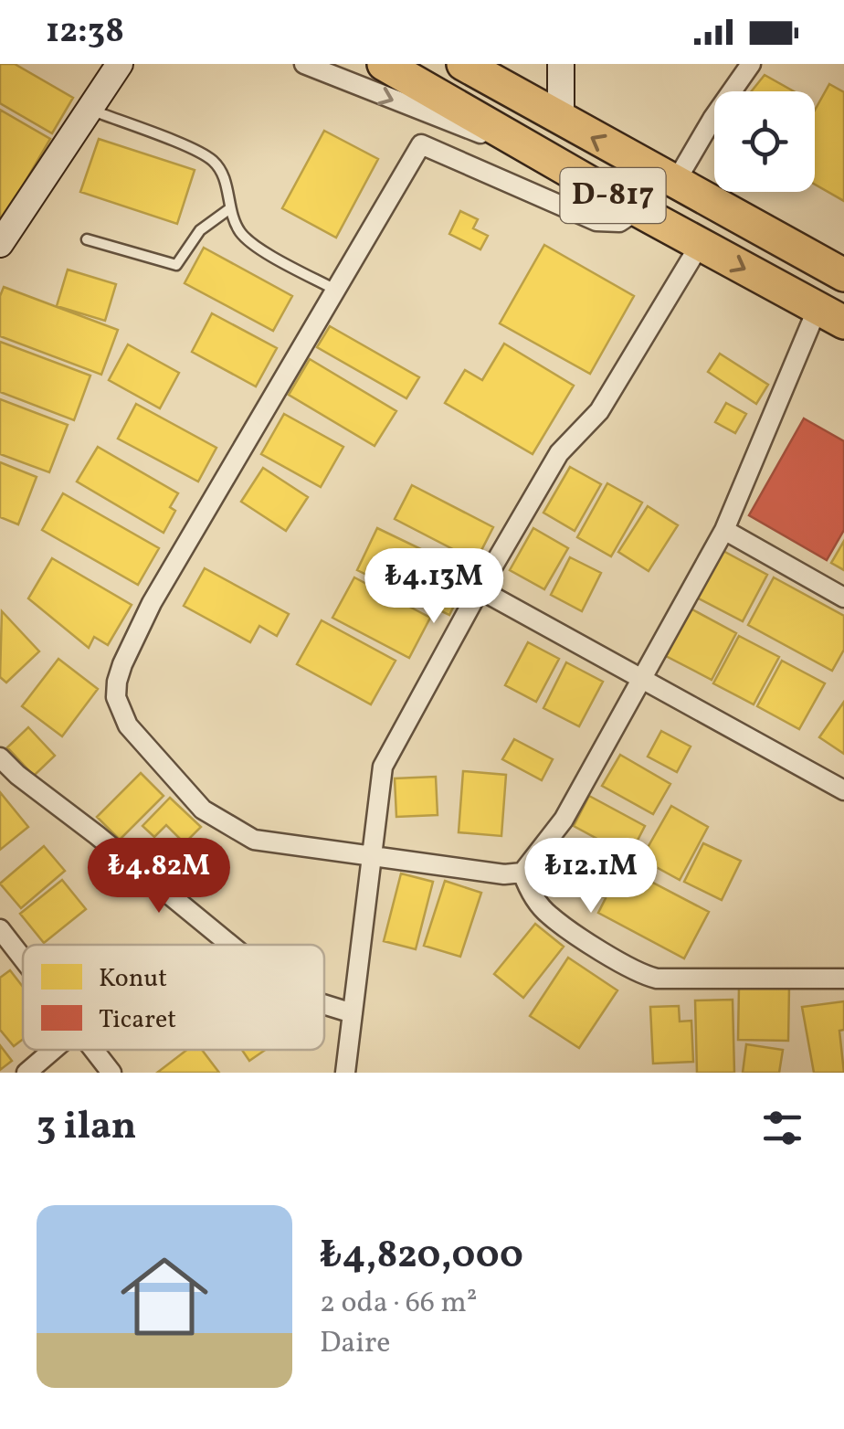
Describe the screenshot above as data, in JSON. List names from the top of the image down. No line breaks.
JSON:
{"streets":{"highway":["D-817"]},"legend":["Konut","Ticaret"],"page":{"status":"12:38","price":["₺4.13M","₺4.82M","₺12.1M"],"heading":"3 ilan","list":[{"name":"₺4,820,000","note":"2 oda · 66 m² · Daire"}]}}
